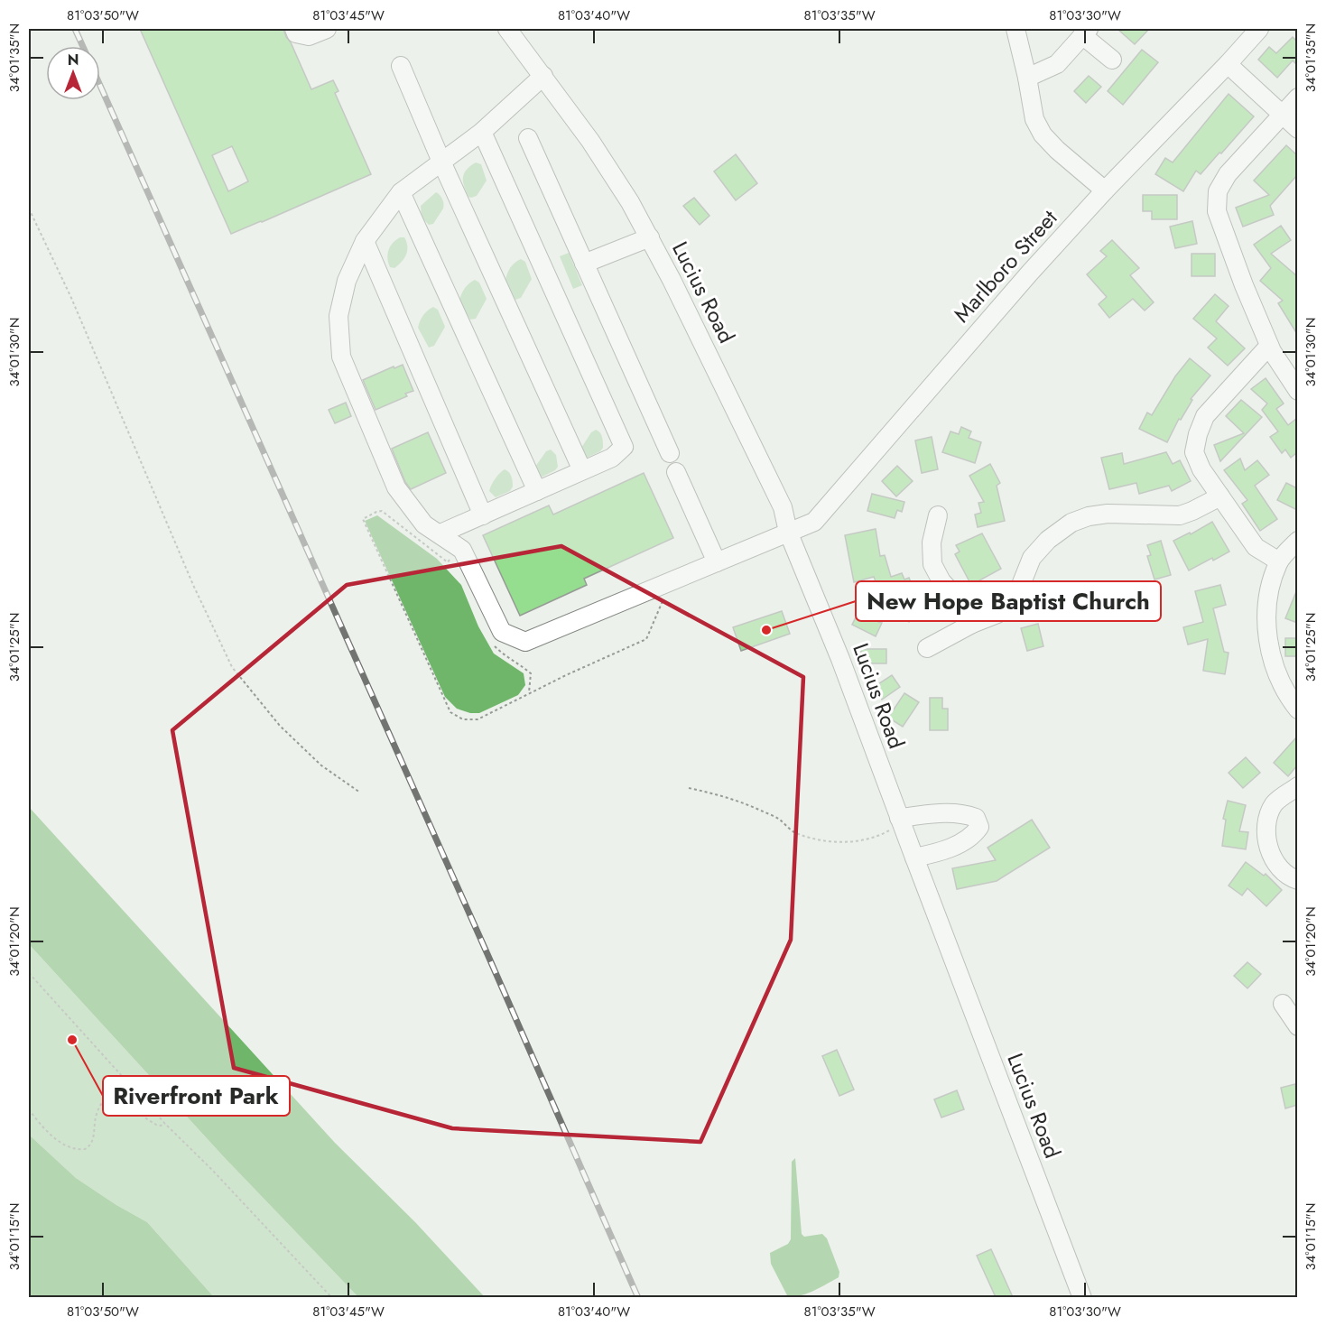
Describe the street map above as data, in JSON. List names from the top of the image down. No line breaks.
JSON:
{"streets":{"street":["Marlboro Street","Lucius Road"]},"crossings":[["Marlboro Street","Lucius Road"]],"places":["New Hope Baptist Church","Riverfront Park"],"north":"top","coordinates":["81°03'50\"W","81°03'45\"W","81°03'40\"W","81°03'35\"W","81°03'30\"W","34°01'35\"N","34°01'30\"N","34°01'25\"N","34°01'20\"N","34°01'15\"N"]}
